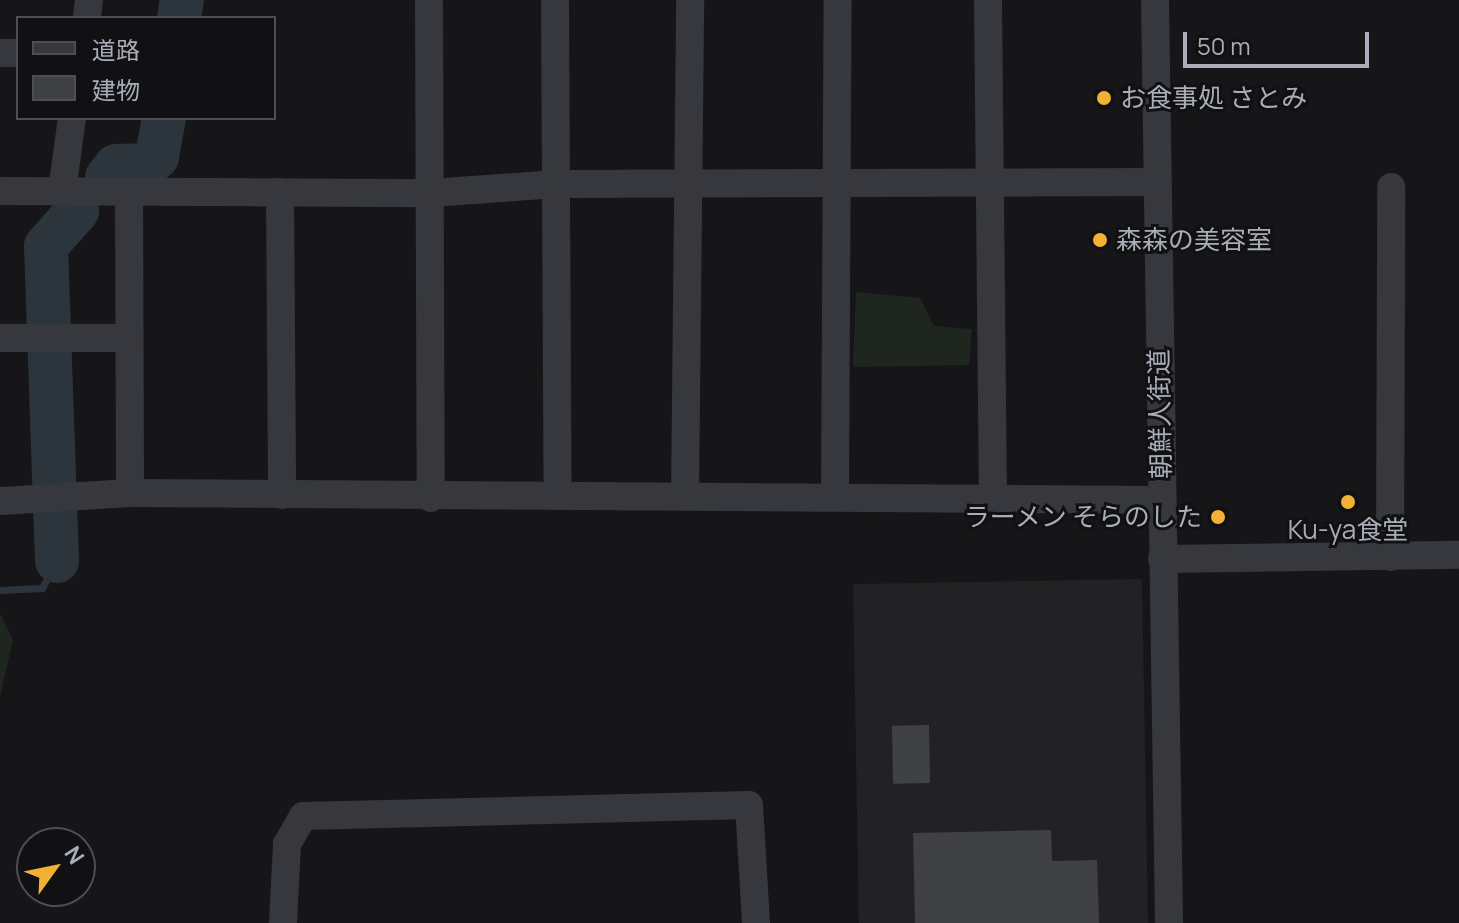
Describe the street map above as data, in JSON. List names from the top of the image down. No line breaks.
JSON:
{"streets":{"street":["朝鮮人街道"]},"places":["お食事処 さとみ","森森の美容室","Ku-ya食堂","ラーメン そらのした"],"legend":["道路","建物"],"scale_bar":"50 m","north":"top right"}
